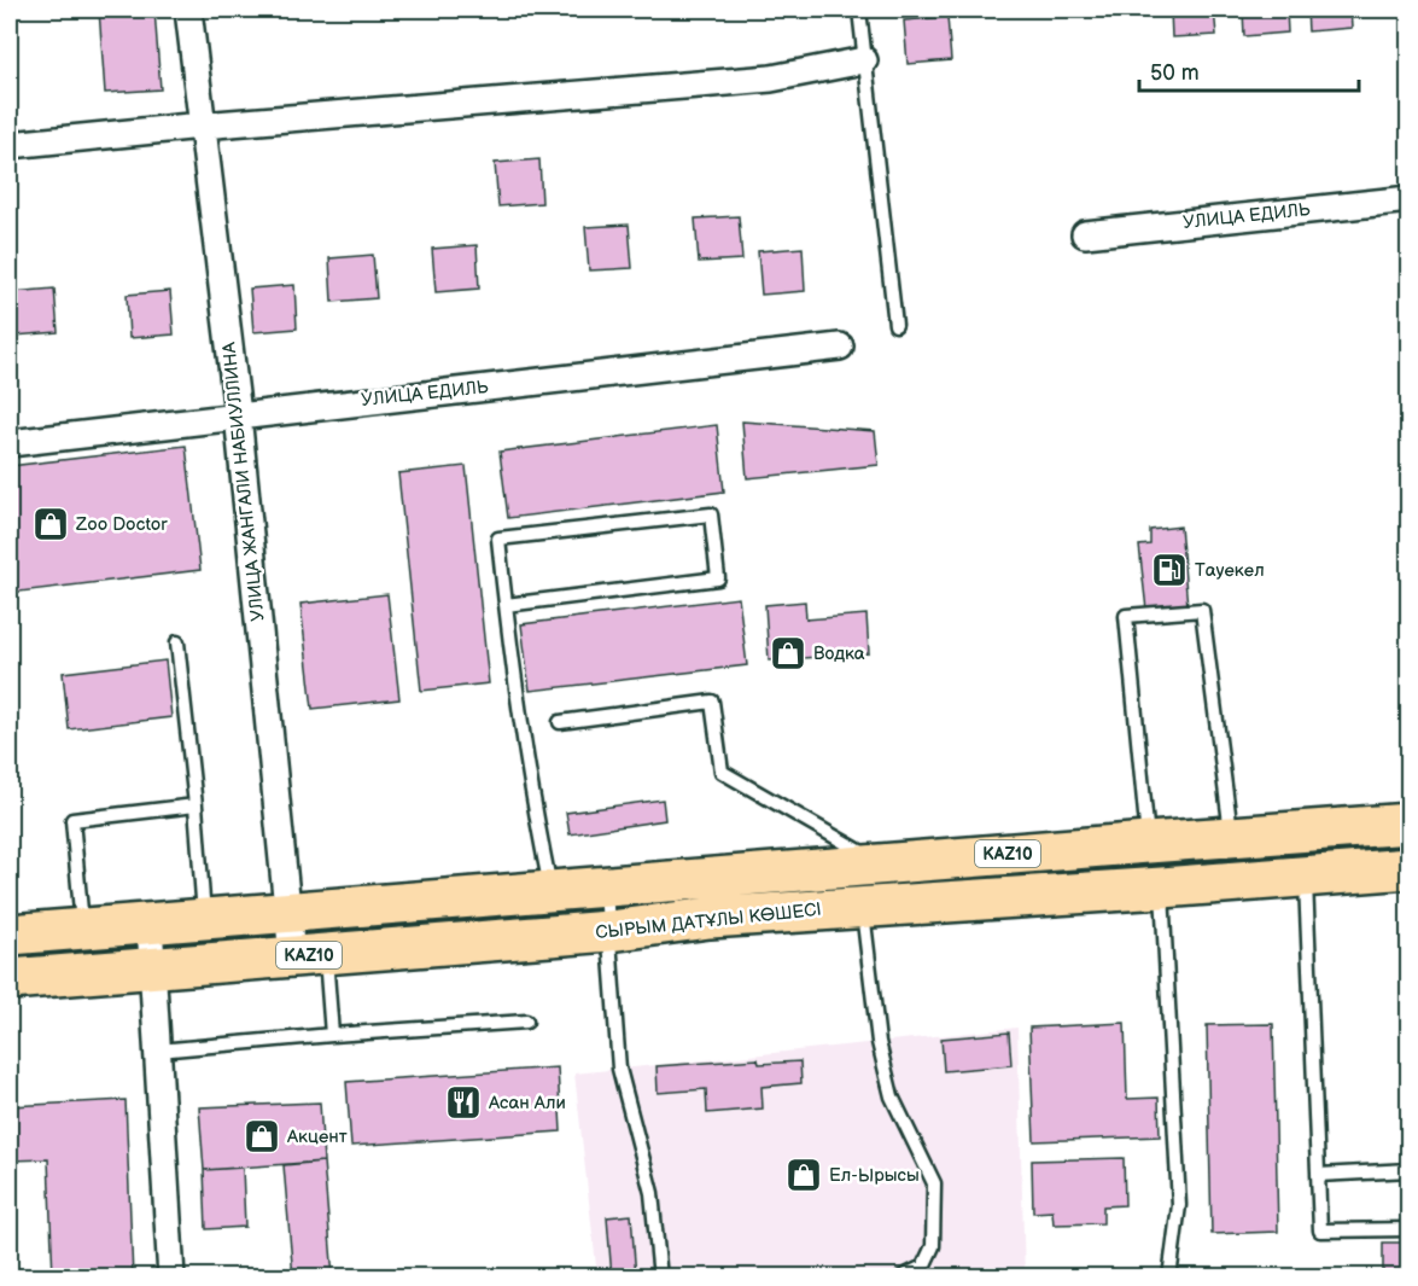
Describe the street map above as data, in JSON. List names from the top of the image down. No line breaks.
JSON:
{"streets":{"highway":["KAZ10","СЫРЫМ ДАТҰЛЫ КӨШЕСІ"],"street":["УЛИЦА ЕДИЛЬ","УЛИЦА ЖАНГАЛИ НАБИУЛЛИНА"]},"crossings":[["УЛИЦА ЕДИЛЬ","УЛИЦА ЖАНГАЛИ НАБИУЛЛИНА"],["УЛИЦА ЖАНГАЛИ НАБИУЛЛИНА","KAZ10"],["УЛИЦА ЖАНГАЛИ НАБИУЛЛИНА","СЫРЫМ ДАТҰЛЫ КӨШЕСІ"]],"places":{"shop":["Zoo Doctor","Водка","Акцент","Ел-Ырысы"],"fuel station":["Тауекел"],"restaurant":["Асан Али"]},"scale_bar":"50 m"}
